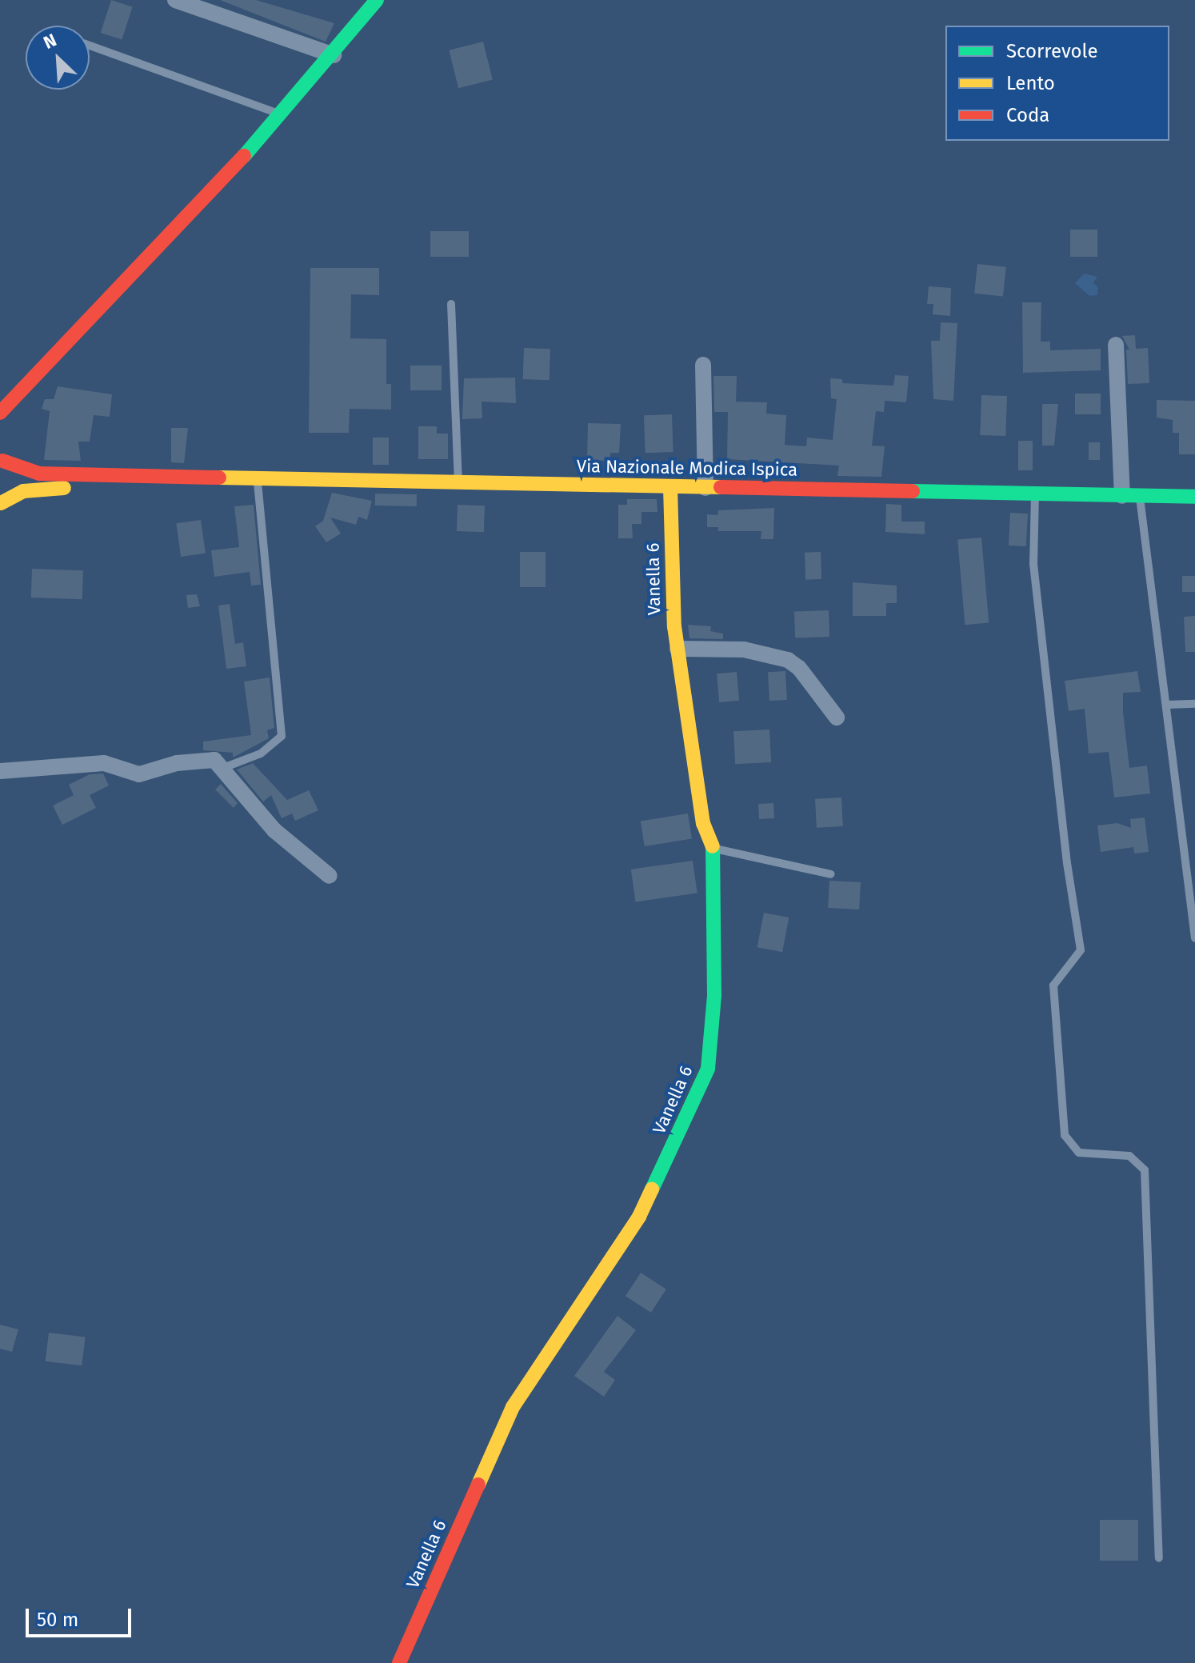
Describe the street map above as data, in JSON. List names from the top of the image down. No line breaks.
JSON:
{"streets":{"street":["Via Nazionale Modica Ispica","Vanella 6"]},"crossings":[["Via Nazionale Modica Ispica","Vanella 6"]],"legend":["Scorrevole","Lento","Coda"],"scale_bar":"50 m","north":"top left"}
